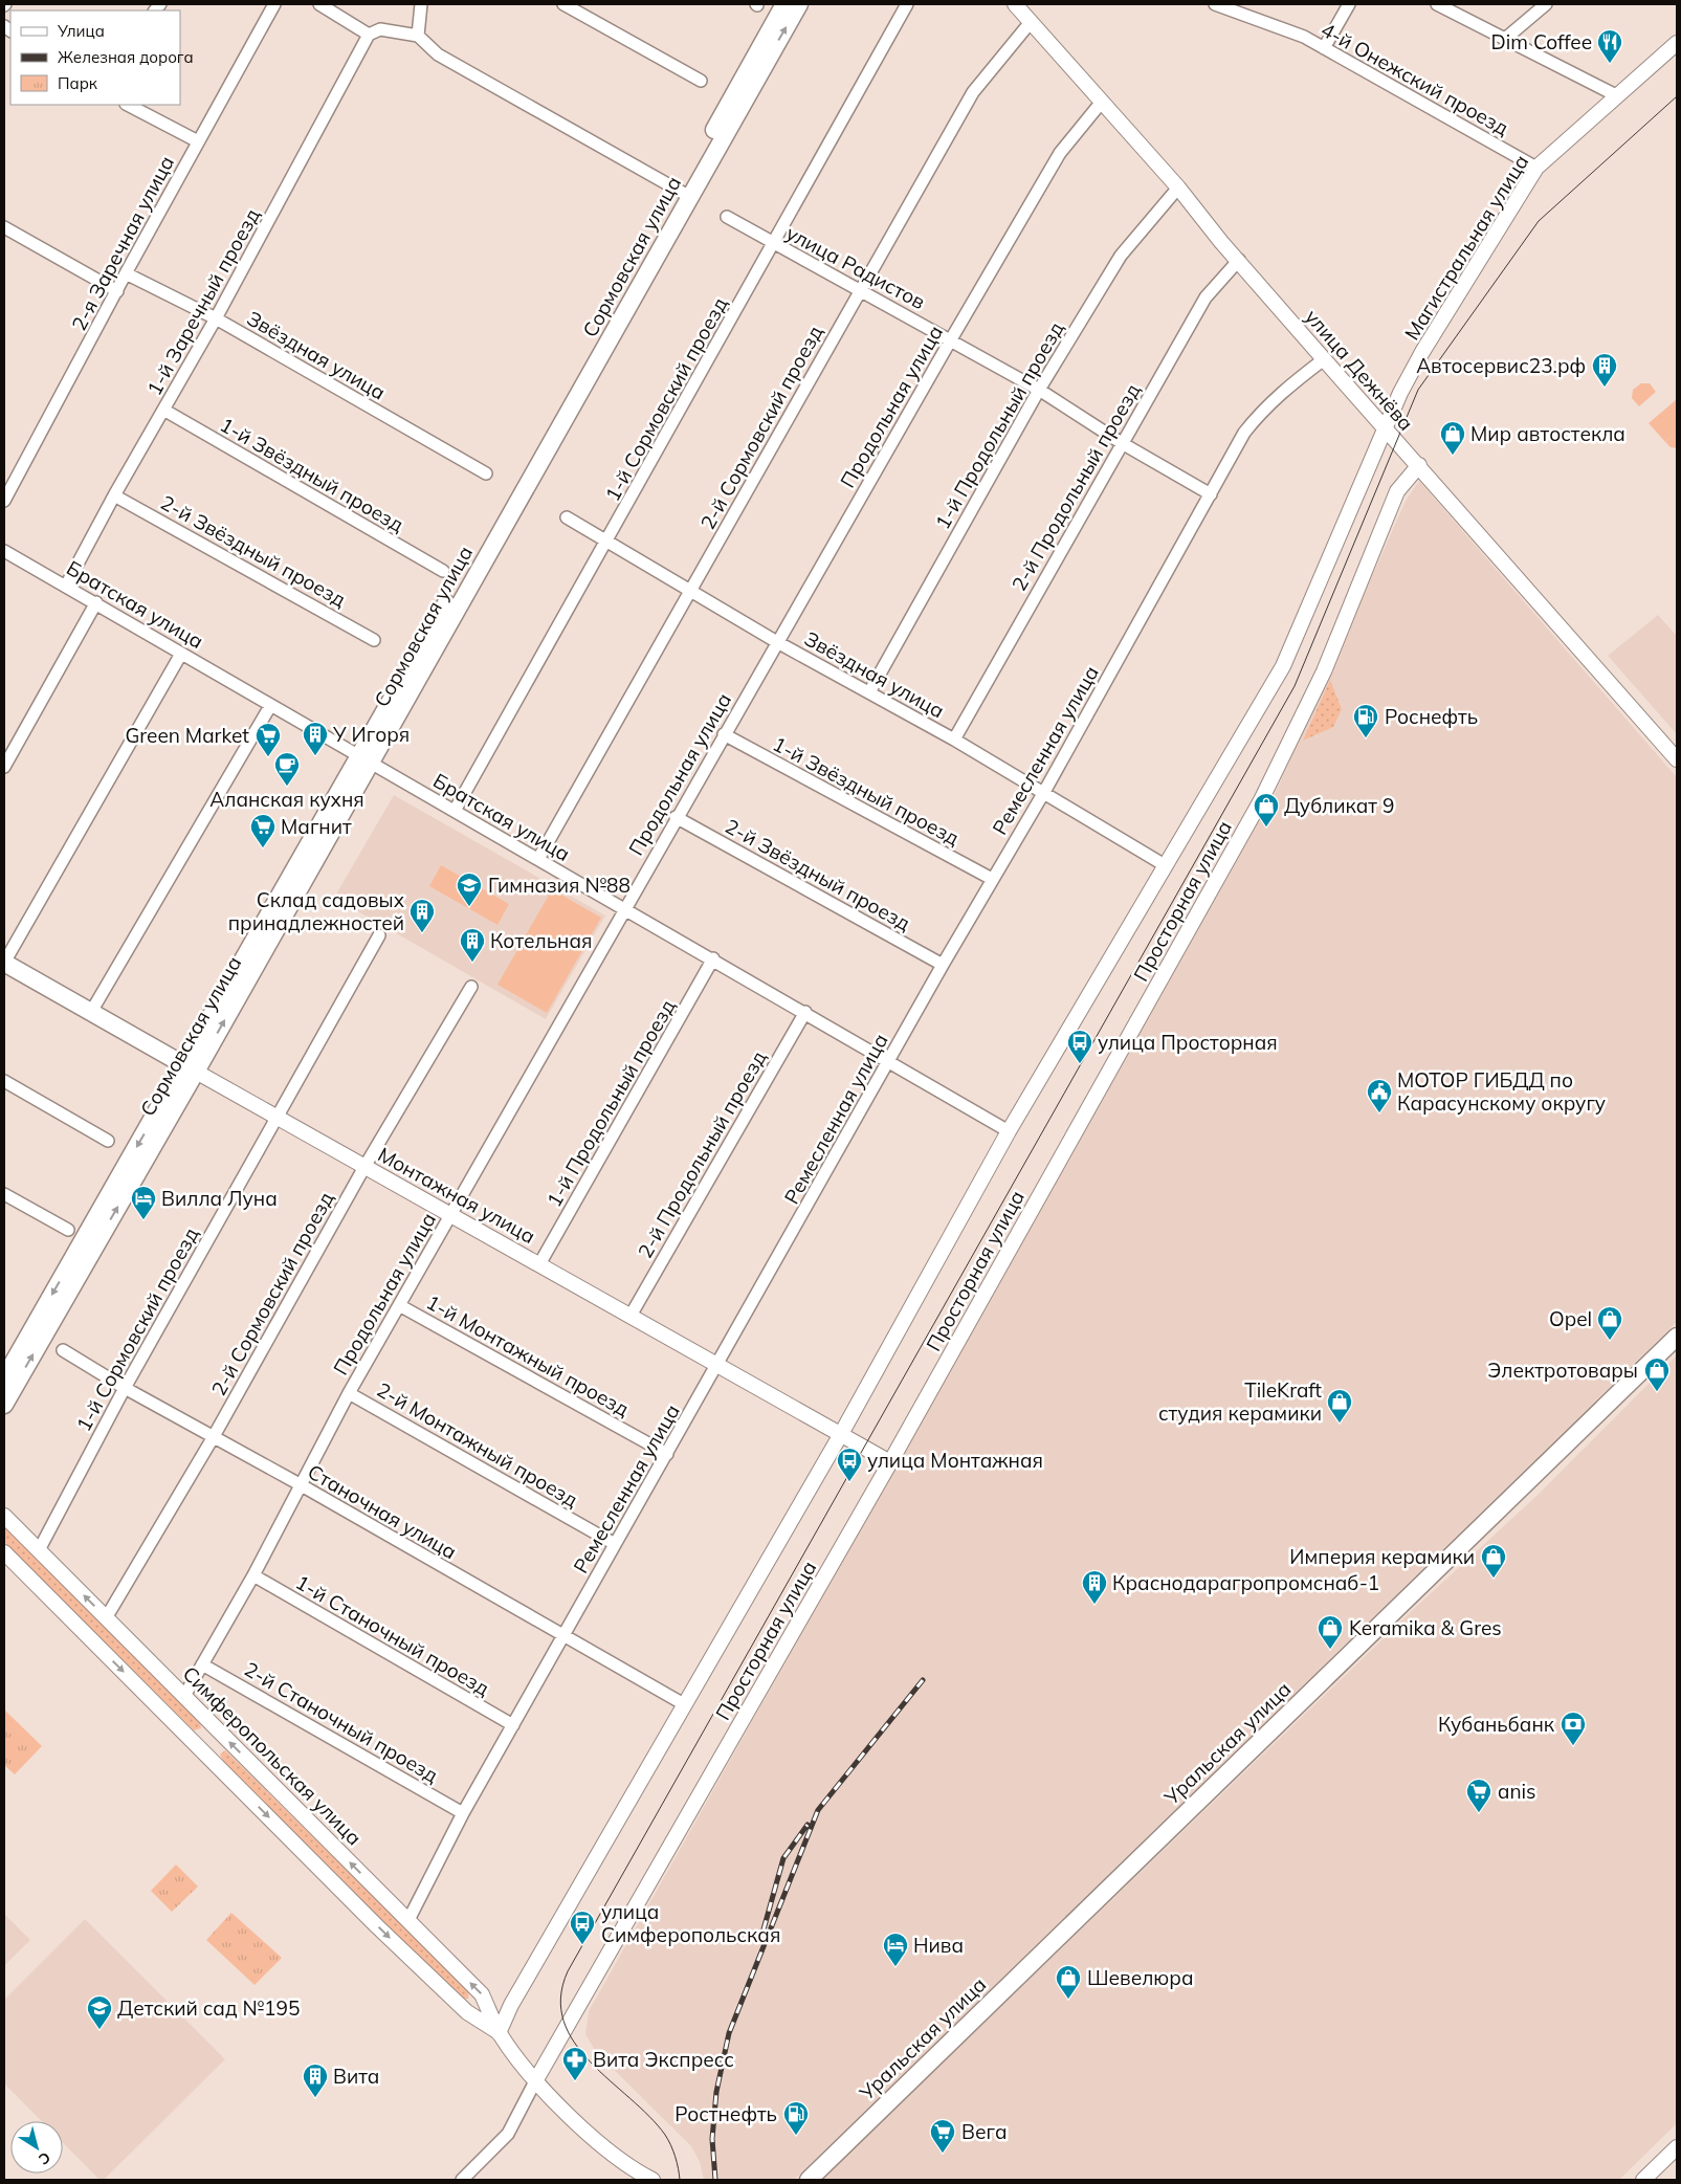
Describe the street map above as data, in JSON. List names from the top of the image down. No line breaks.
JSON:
{"streets":{"main road":["Сормовская улица","Монтажная улица","Уральская улица"],"street":["4-й Онежский проезд","2-я Заречная улица","Магистральная улица","улица Радистов","1-й Заречный проезд","Звёздная улица","улица Дежнёва","1-й Сормовский проезд","Продольная улица","1-й Продольный проезд","2-й Сормовский проезд","1-й Звёздный проезд","2-й Продольный проезд","2-й Звёздный проезд","Братская улица","Ремесленная улица","Просторная улица","1-й Монтажный проезд","2-й Монтажный проезд","Станочная улица","1-й Станочный проезд","2-й Станочный проезд","Симферопольская улица"]},"crossings":[["4-й Онежский проезд","Магистральная улица"],["2-я Заречная улица","Звёздная улица"],["Магистральная улица","улица Дежнёва"],["Магистральная улица","Просторная улица"],["Сормовская улица","Братская улица"],["Сормовская улица","Монтажная улица"],["улица Радистов","1-й Сормовский проезд"],["улица Радистов","Продольная улица"],["улица Радистов","1-й Продольный проезд"],["улица Радистов","2-й Сормовский проезд"],["улица Радистов","2-й Продольный проезд"],["улица Радистов","Ремесленная улица"],["1-й Заречный проезд","Звёздная улица"],["1-й Заречный проезд","1-й Звёздный проезд"],["1-й Заречный проезд","2-й Звёздный проезд"],["1-й Заречный проезд","Братская улица"],["Звёздная улица","1-й Сормовский проезд"],["Звёздная улица","Продольная улица"],["Звёздная улица","1-й Продольный проезд"],["Звёздная улица","2-й Сормовский проезд"],["Звёздная улица","2-й Продольный проезд"],["Звёздная улица","Ремесленная улица"],["Звёздная улица","Просторная улица"],["улица Дежнёва","Продольная улица"],["улица Дежнёва","1-й Продольный проезд"],["улица Дежнёва","2-й Сормовский проезд"],["улица Дежнёва","2-й Продольный проезд"],["улица Дежнёва","Ремесленная улица"],["улица Дежнёва","Просторная улица"],["1-й Сормовский проезд","Братская улица"],["1-й Сормовский проезд","Монтажная улица"],["1-й Сормовский проезд","Станочная улица"],["1-й Сормовский проезд","Симферопольская улица"],["Продольная улица","1-й Звёздный проезд"],["Продольная улица","2-й Звёздный проезд"],["Продольная улица","Братская улица"],["Продольная улица","Монтажная улица"],["Продольная улица","1-й Монтажный проезд"],["Продольная улица","2-й Монтажный проезд"],["Продольная улица","Станочная улица"],["Продольная улица","1-й Станочный проезд"],["Продольная улица","2-й Станочный проезд"],["Продольная улица","Симферопольская улица"],["1-й Продольный проезд","Братская улица"],["1-й Продольный проезд","Монтажная улица"],["2-й Сормовский проезд","Братская улица"],["2-й Сормовский проезд","Монтажная улица"],["2-й Сормовский проезд","Станочная улица"],["2-й Сормовский проезд","Симферопольская улица"],["1-й Звёздный проезд","Ремесленная улица"],["2-й Продольный проезд","Братская улица"],["2-й Продольный проезд","Монтажная улица"],["2-й Звёздный проезд","Ремесленная улица"],["Братская улица","Ремесленная улица"],["Братская улица","Просторная улица"],["Ремесленная улица","Монтажная улица"],["Ремесленная улица","1-й Монтажный проезд"],["Ремесленная улица","2-й Монтажный проезд"],["Ремесленная улица","Станочная улица"],["Ремесленная улица","1-й Станочный проезд"],["Ремесленная улица","2-й Станочный проезд"],["Ремесленная улица","Симферопольская улица"],["Просторная улица","Монтажная улица"],["Просторная улица","Станочная улица"],["Просторная улица","Симферопольская улица"]],"places":{"restaurant":["Dim Coffee"],"building":["Автосервис23.рф","У Игоря","Склад садовых принадлежностей","Котельная","Краснодарагропромснаб-1","Вита"],"shop":["Мир автостекла","Дубликат 9","Opel","Электротовары","TileKraft студия керамики","Империя керамики","Keramika & Gres","Шевелюра"],"fuel station":["Роснефть","Ростнефть"],"supermarket":["Green Market","Магнит","anis","Вега"],"cafe":["Аланская кухня"],"school or university":["Гимназия №88","Детский сад №195"],"bus stop":["улица Просторная","улица Монтажная","улица Симферопольская"],"public building":["МОТОР ГИБДД по Карасунскому округу"],"hotel":["Вилла Луна","Нива"],"bank":["Кубаньбанк"],"pharmacy":["Вита Экспресс"]},"legend":["Улица","Железная дорога","Парк"],"north":"bottom right"}
